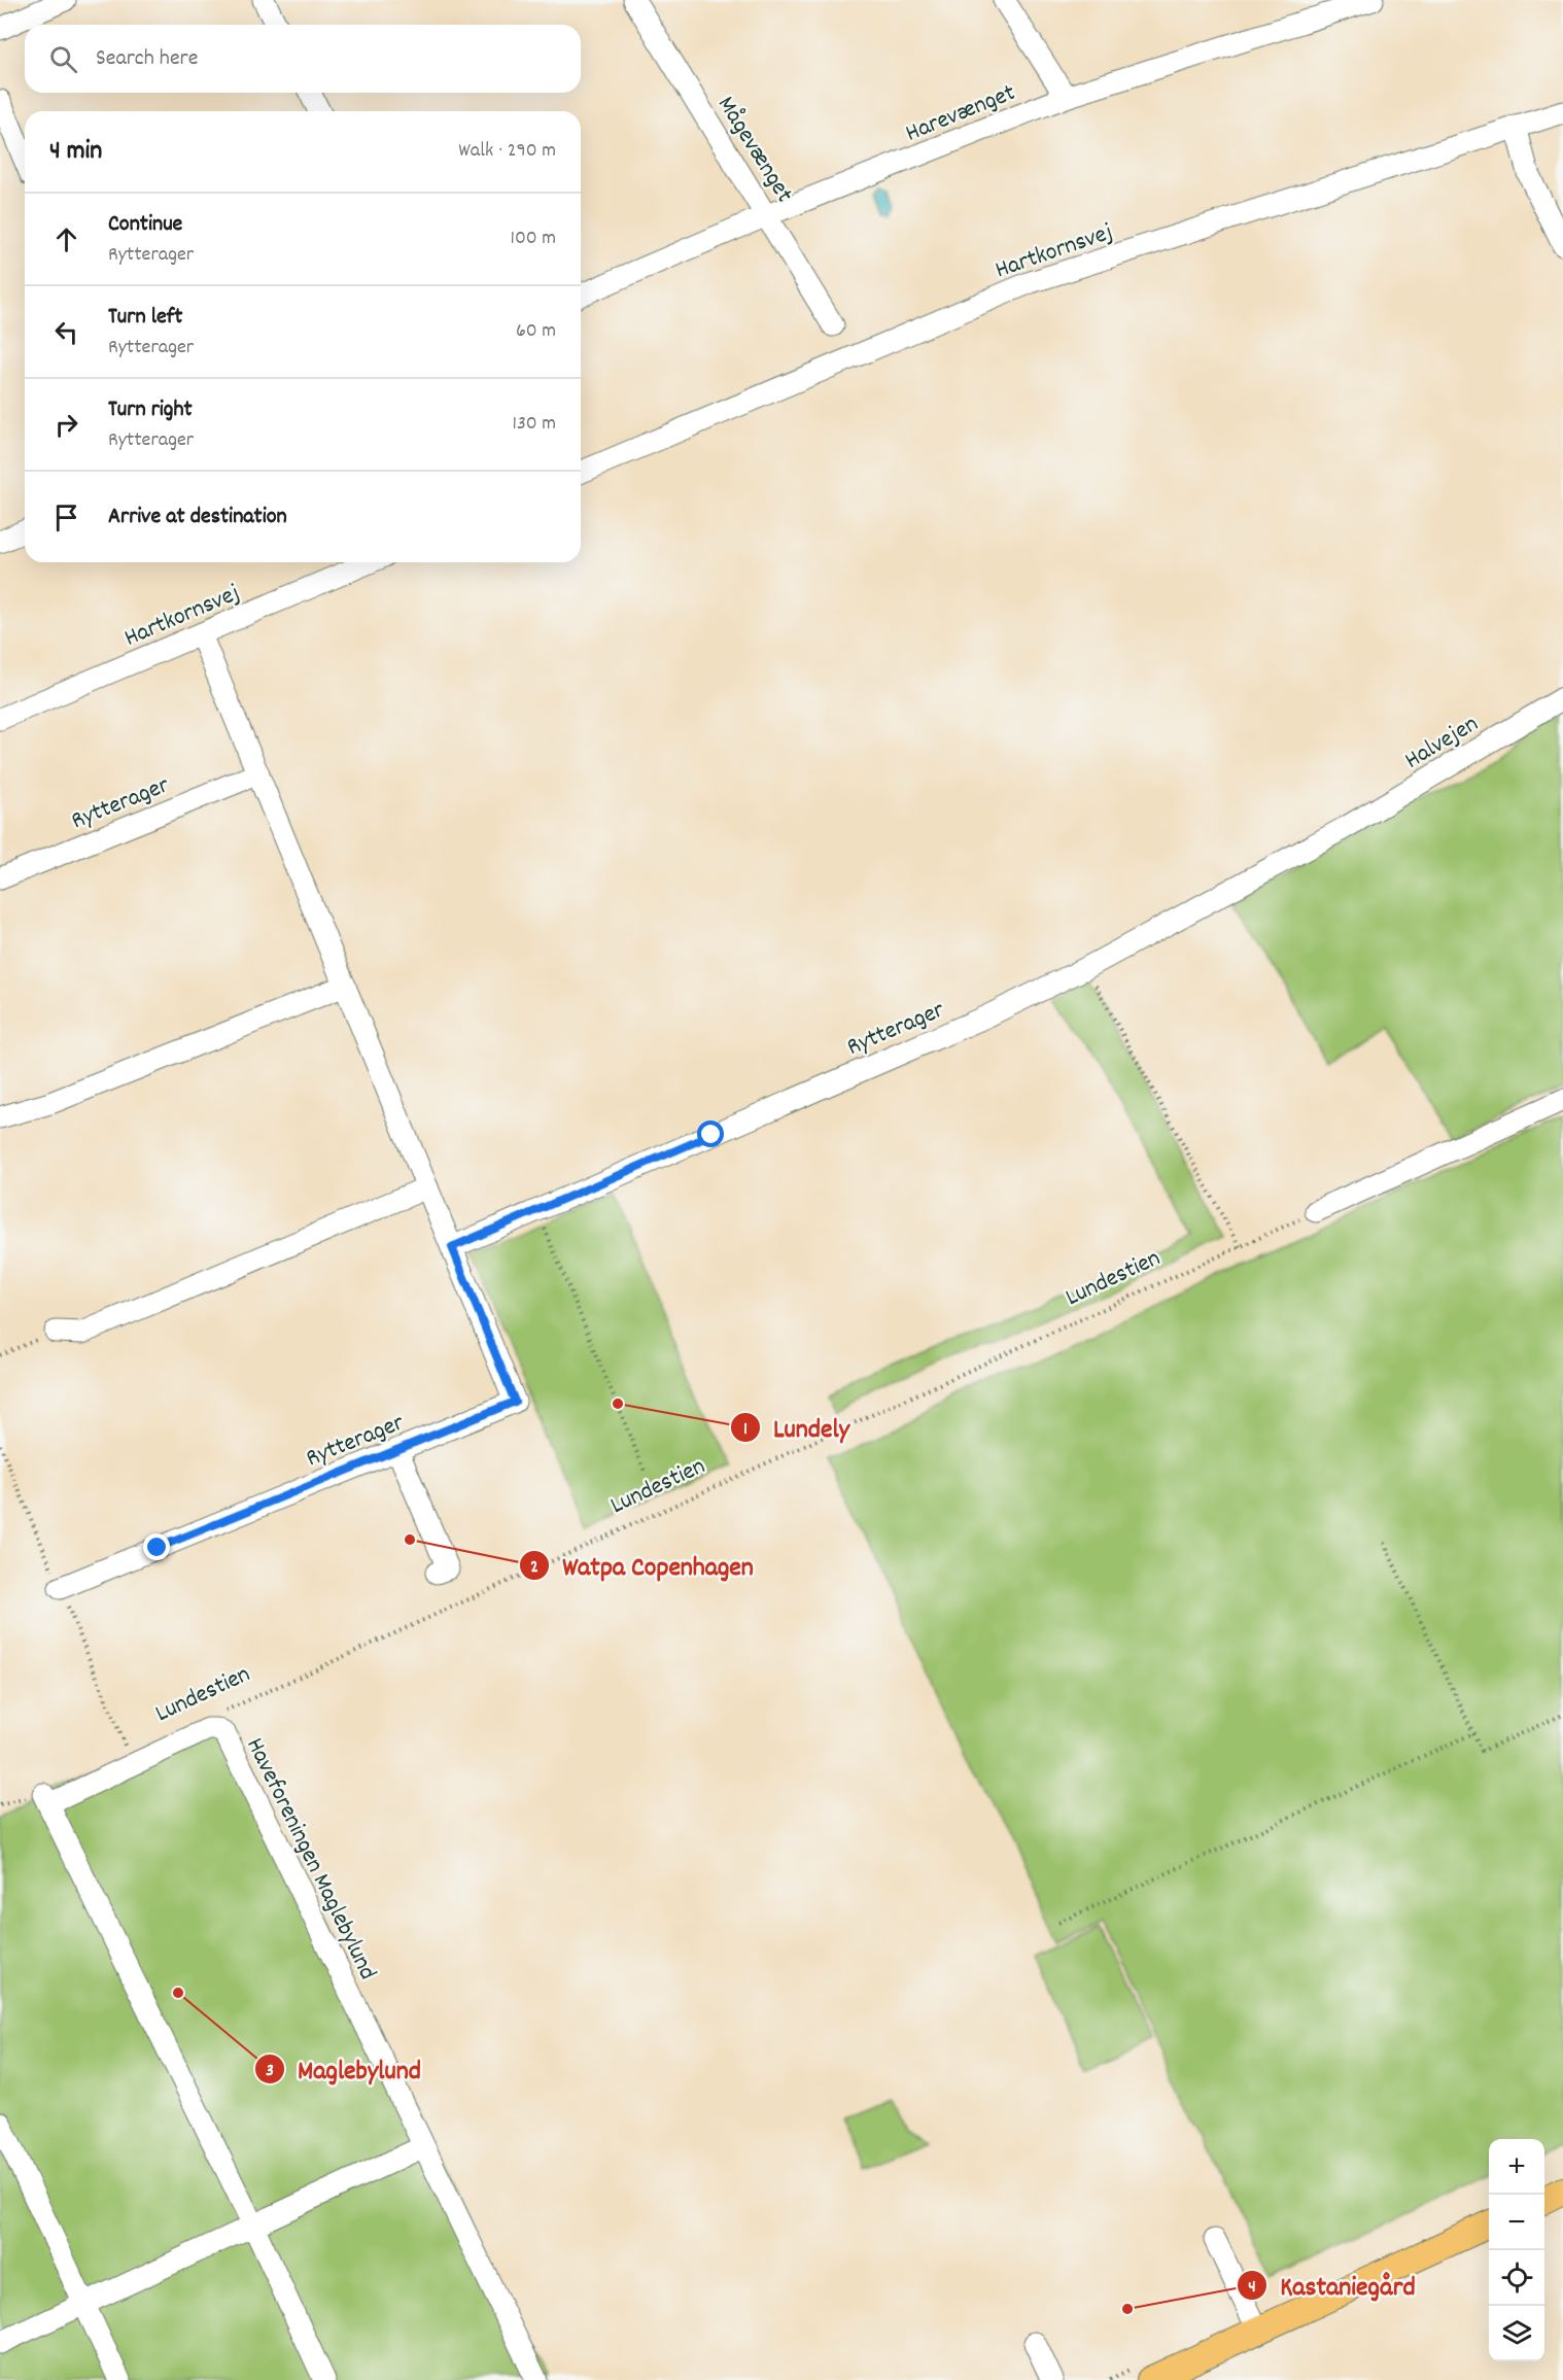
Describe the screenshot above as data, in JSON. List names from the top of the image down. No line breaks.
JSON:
{"streets":{"street":["Harevænget","Mågevænget","Hartkornsvej","Halvejen","Rytterager","Haveforeningen Maglebylund"],"path":["Lundestien"]},"crossings":[["Harevænget","Mågevænget"],["Hartkornsvej","Rytterager"],["Halvejen","Rytterager"]],"places":["Lundely","Watpa Copenhagen","Maglebylund","Kastaniegård"],"page":{"search":"Search here","heading":["4 min","Walk · 290 m"],"list":[["Continue","Rytterager","100 m"],["Turn left","Rytterager","60 m"],["Turn right","Rytterager","130 m"],"Arrive at destination"],"map_buttons":["+","−"]}}
